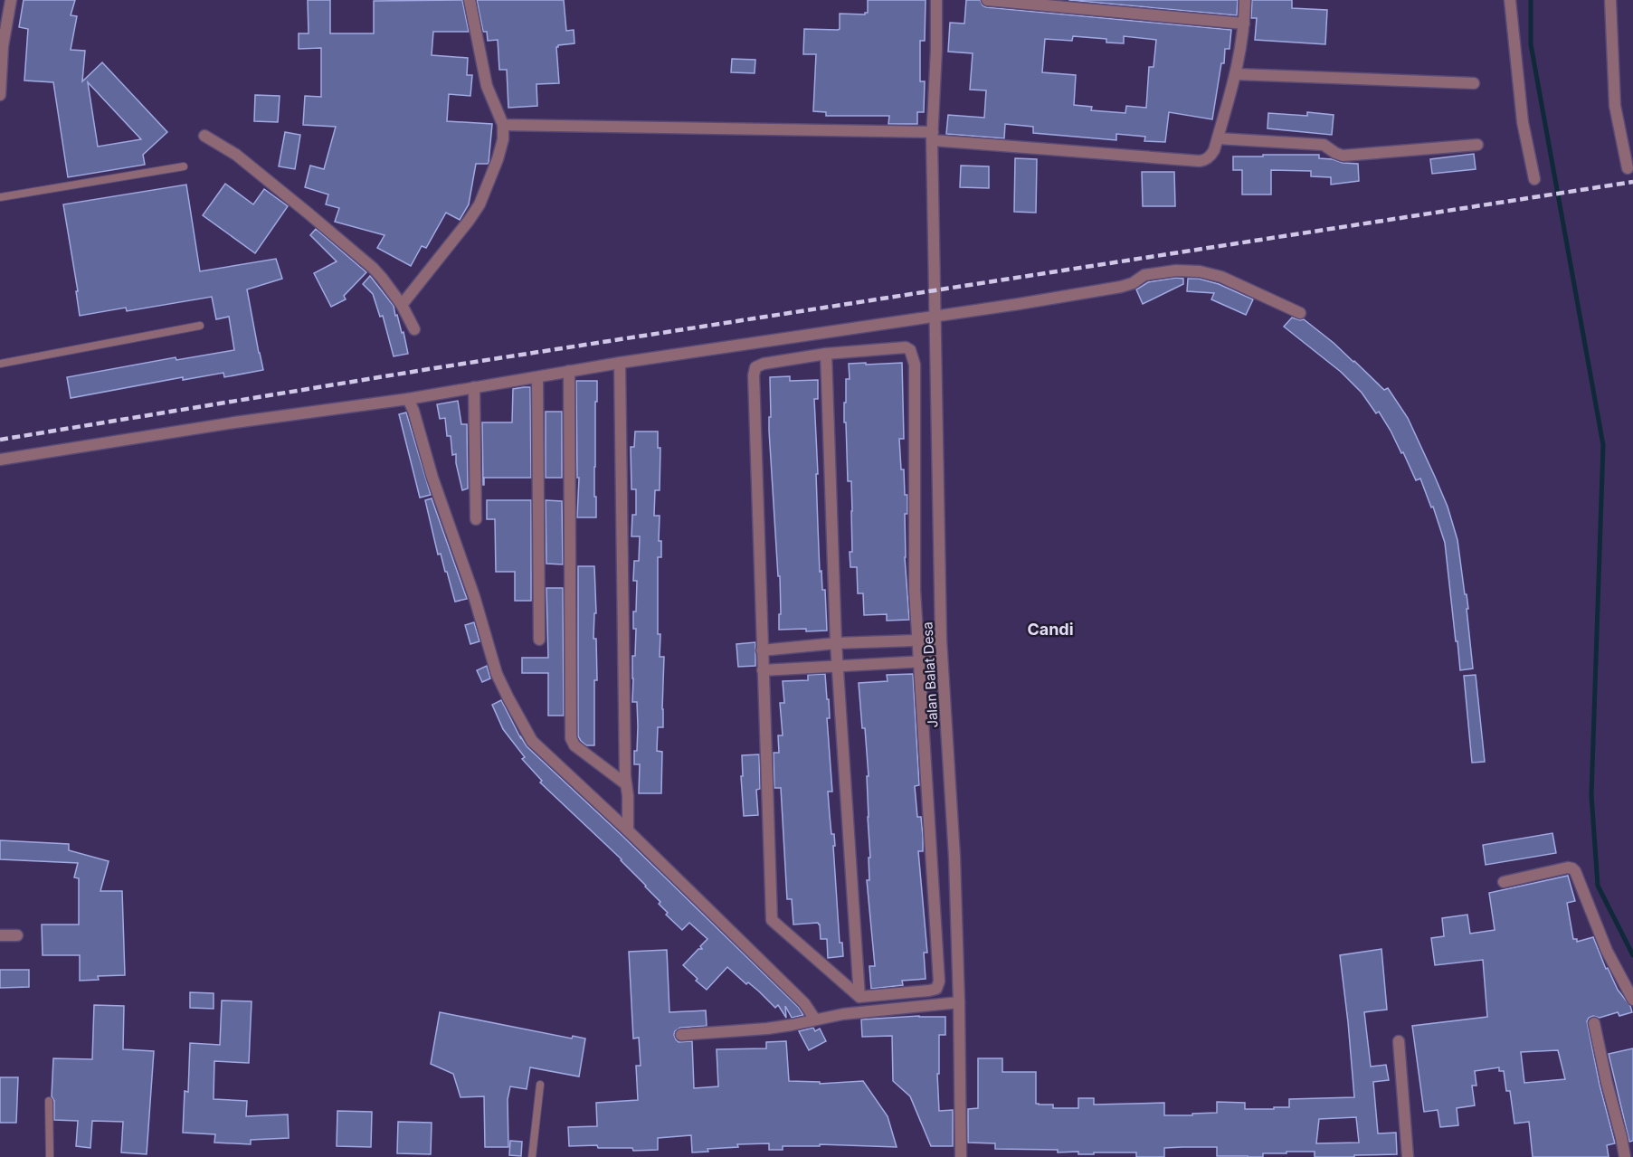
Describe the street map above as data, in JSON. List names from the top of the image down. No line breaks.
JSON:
{"streets":{"street":["Jalan Balat Desa"]},"districts":["Candi"]}
